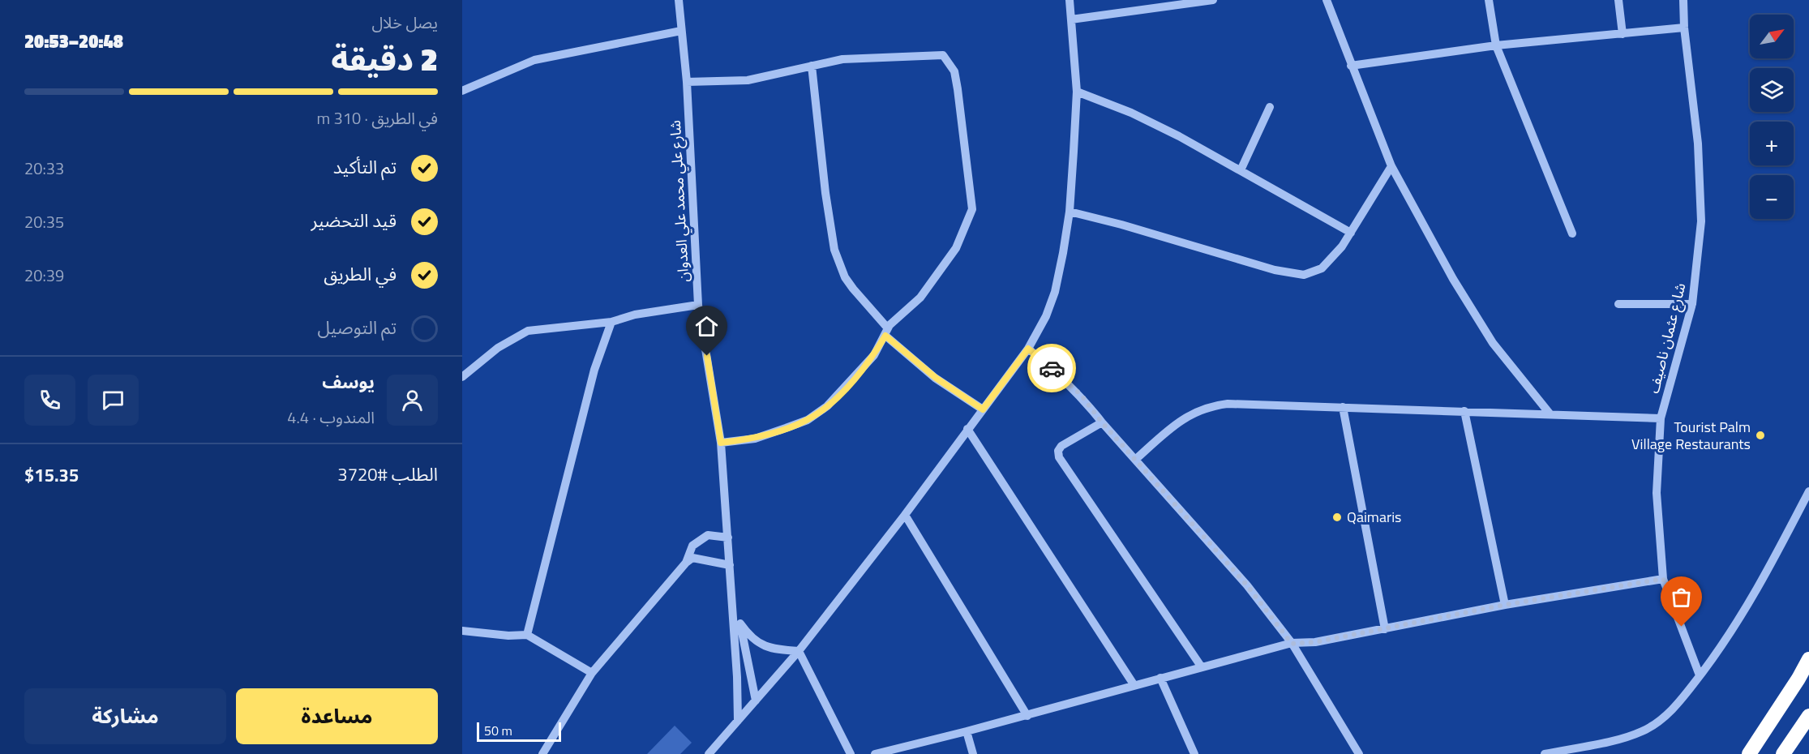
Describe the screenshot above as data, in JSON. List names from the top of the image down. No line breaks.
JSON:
{"streets":{"street":["شارع علي محمد علي العدوان","شارع عثمان ناصيف"]},"places":["Tourist Palm Village Restaurants","Qaimaris"],"scale_bar":"50 m","north":"top right","page":{"heading":["2 دقيقة","يصل خلال","20:48–20:53"],"panel":["يوسف","المندوب · 4.4","الطلب #3720","$15.35"],"map_buttons":["+","−"],"bar":"في الطريق · 310 m","list":[["تم التأكيد","20:33"],["قيد التحضير","20:35"],["في الطريق","20:39"],"تم التوصيل"],"buttons":["مساعدة","مشاركة"],"scale":"50 m"}}
